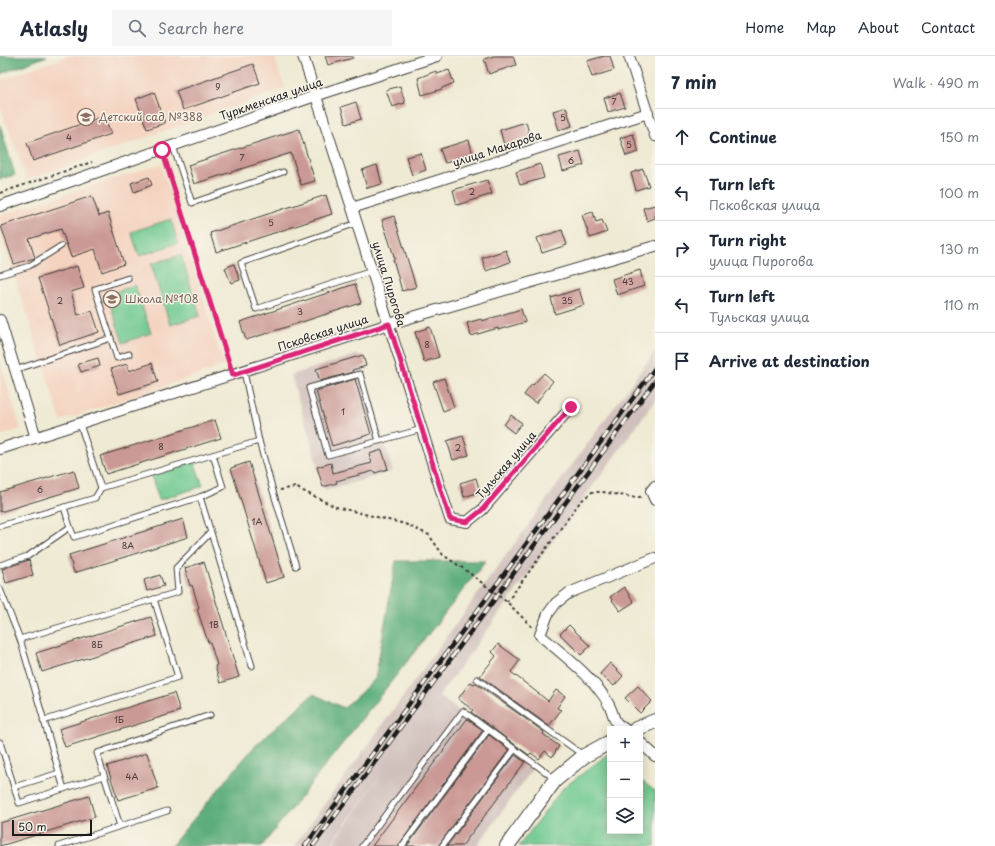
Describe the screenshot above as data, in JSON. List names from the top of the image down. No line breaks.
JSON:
{"streets":{"street":["Туркменская улица","улица Макарова","улица Пирогова","Псковская улица","Тульская улица"]},"crossings":[["Туркменская улица","улица Пирогова"],["улица Макарова","улица Пирогова"],["улица Пирогова","Псковская улица"],["улица Пирогова","Тульская улица"]],"places":{"school or university":["Детский сад №388","Школа №108"]},"house_numbers":["9","7","5","4","5","7","6","2","5","43","2","35","3","8","1","8","2","6","1А","8А","1В","8Б","1Б","4А"],"scale_bar":"50 m","page":{"header":"Atlasly","search":"Search here","nav":["Home","Map","About","Contact"],"heading":["7 min","Walk · 490 m"],"list":[["Continue","150 m"],["Turn left","Псковская улица","100 m"],["Turn right","улица Пирогова","130 m"],["Turn left","Тульская улица","110 m"],"Arrive at destination"],"map_buttons":["+","−"],"scale":"50 m"}}
